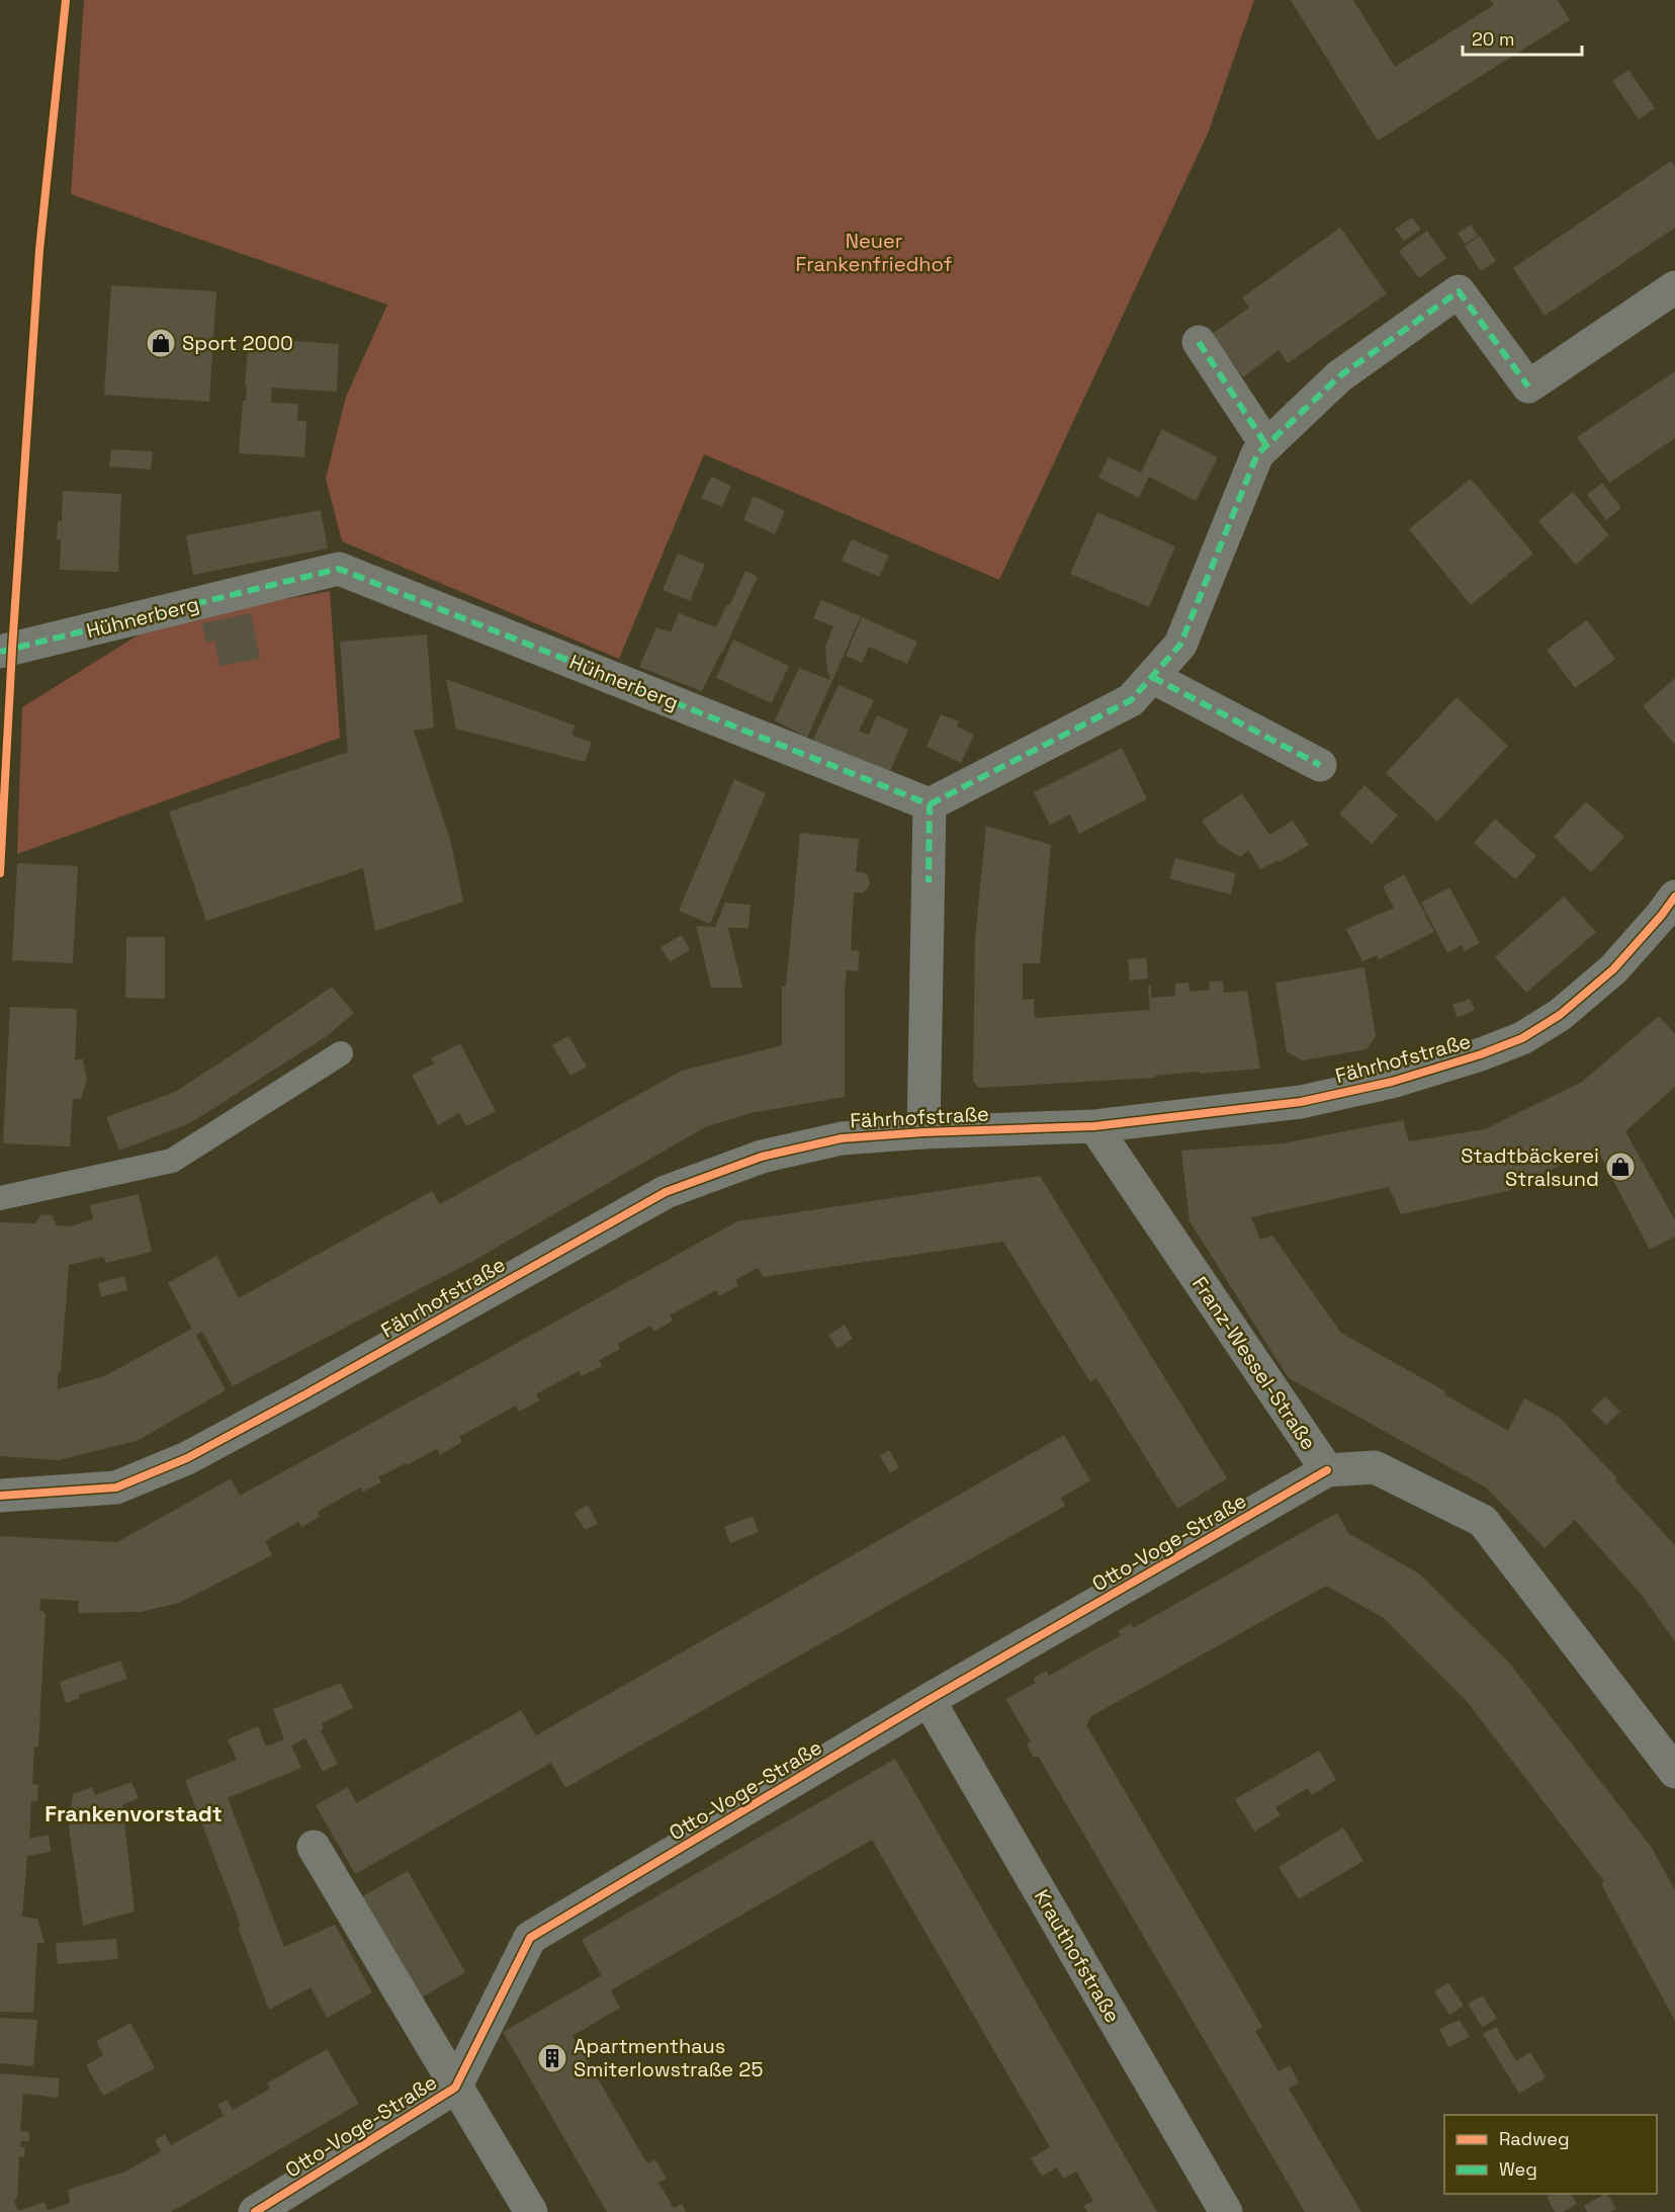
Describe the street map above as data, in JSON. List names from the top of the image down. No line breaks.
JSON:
{"streets":{"street":["Hühnerberg","Fährhofstraße","Franz-Wessel-Straße","Otto-Voge-Straße","Krauthofstraße"]},"crossings":[["Fährhofstraße","Franz-Wessel-Straße"],["Franz-Wessel-Straße","Otto-Voge-Straße"],["Otto-Voge-Straße","Krauthofstraße"]],"districts":["Frankenvorstadt"],"parks":["Neuer Frankenfriedhof"],"places":{"shop":["Sport 2000","Stadtbäckerei Stralsund"],"building":["Apartmenthaus Smiterlowstraße 25"]},"legend":["Radweg","Weg"],"scale_bar":"20 m"}
